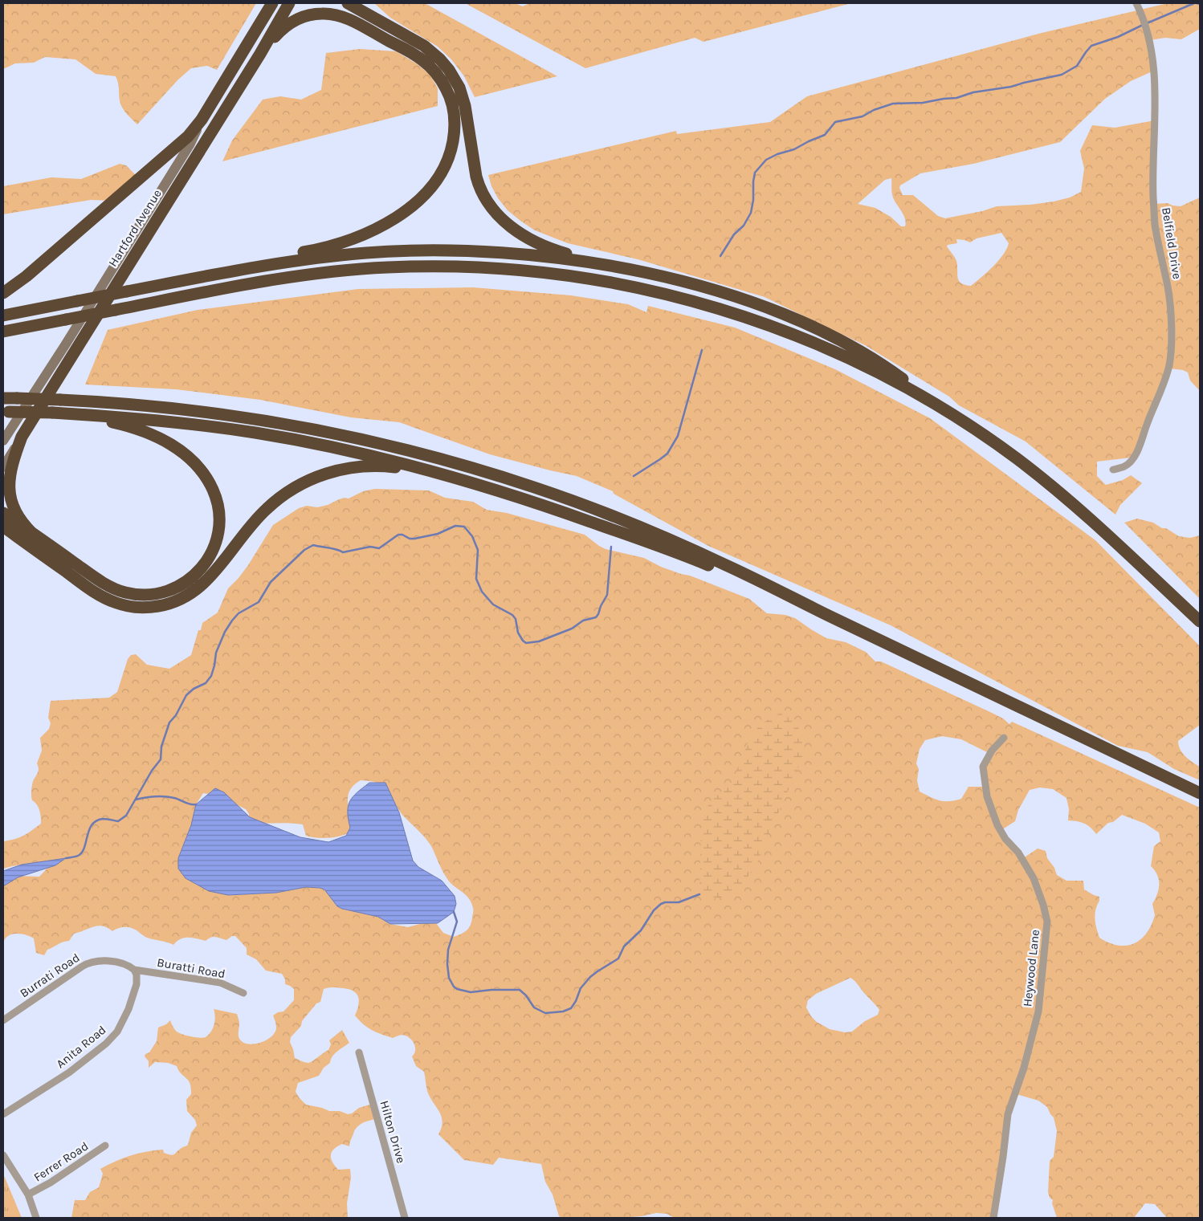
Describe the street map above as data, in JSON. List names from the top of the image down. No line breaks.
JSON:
{"streets":{"highway":["Hartford Avenue"],"street":["Belfield Drive","Buratti Road","Heywood Lane","Burrati Road","Anita Road","Hilton Drive","Ferrer Road"]},"crossings":[["Buratti Road","Burrati Road"],["Buratti Road","Anita Road"],["Burrati Road","Anita Road"]]}
